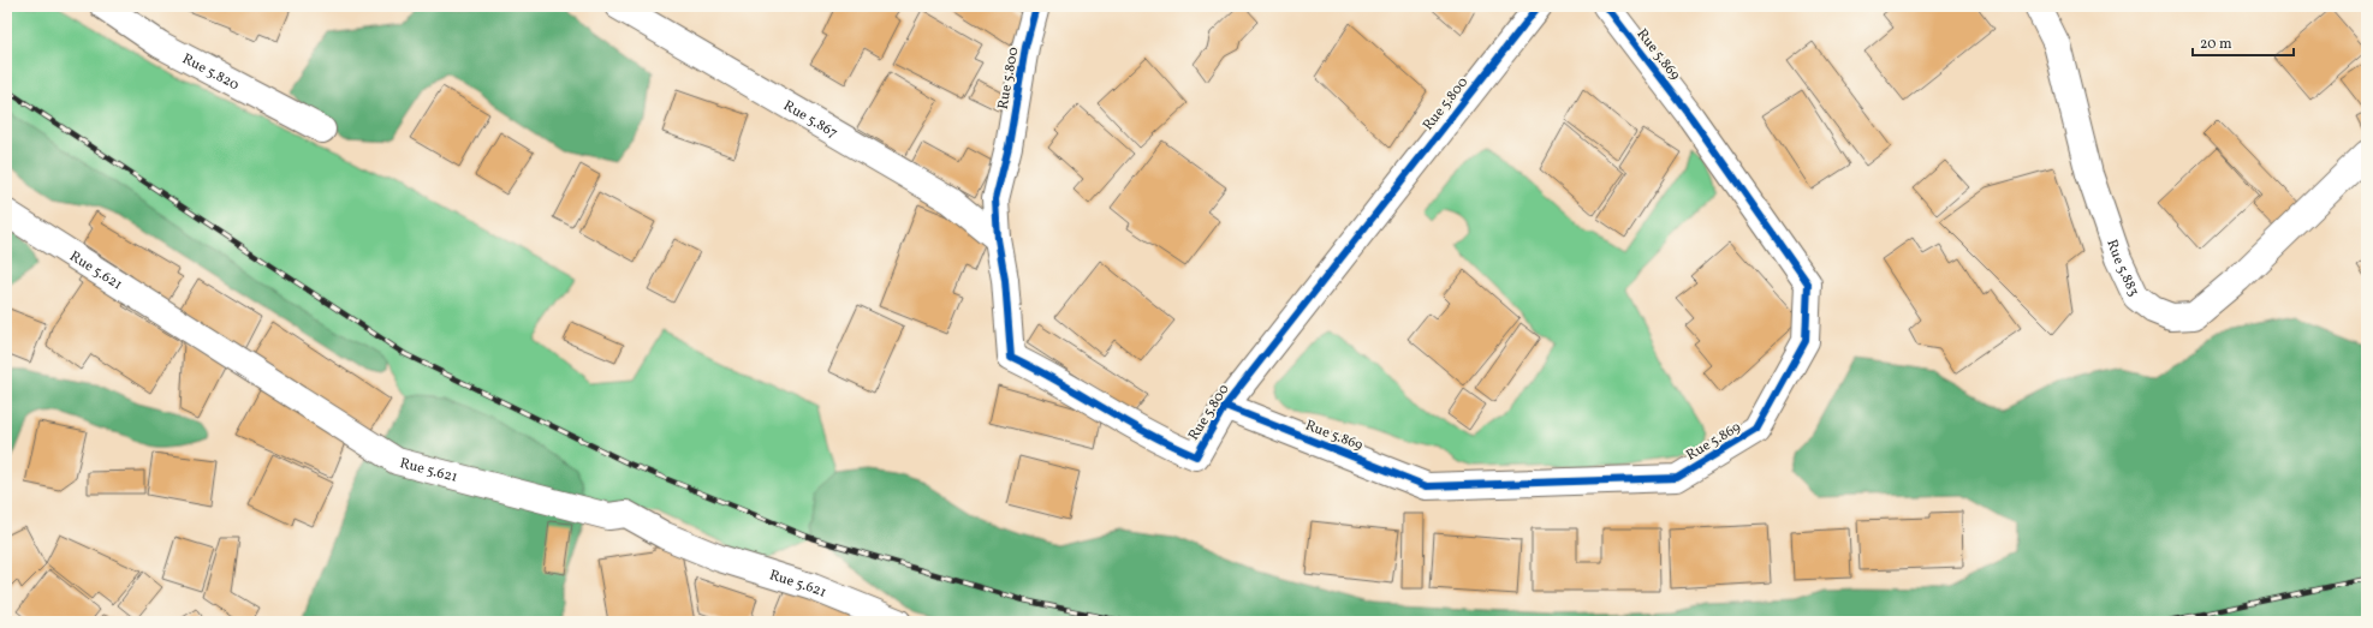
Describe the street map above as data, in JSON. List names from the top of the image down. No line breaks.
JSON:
{"streets":{"street":["Rue 5.869","Rue 5.820","Rue 5.800","Rue 5.867","Rue 5.883","Rue 5.621"]},"crossings":[["Rue 5.869","Rue 5.800"],["Rue 5.800","Rue 5.867"]],"scale_bar":"20 m"}
